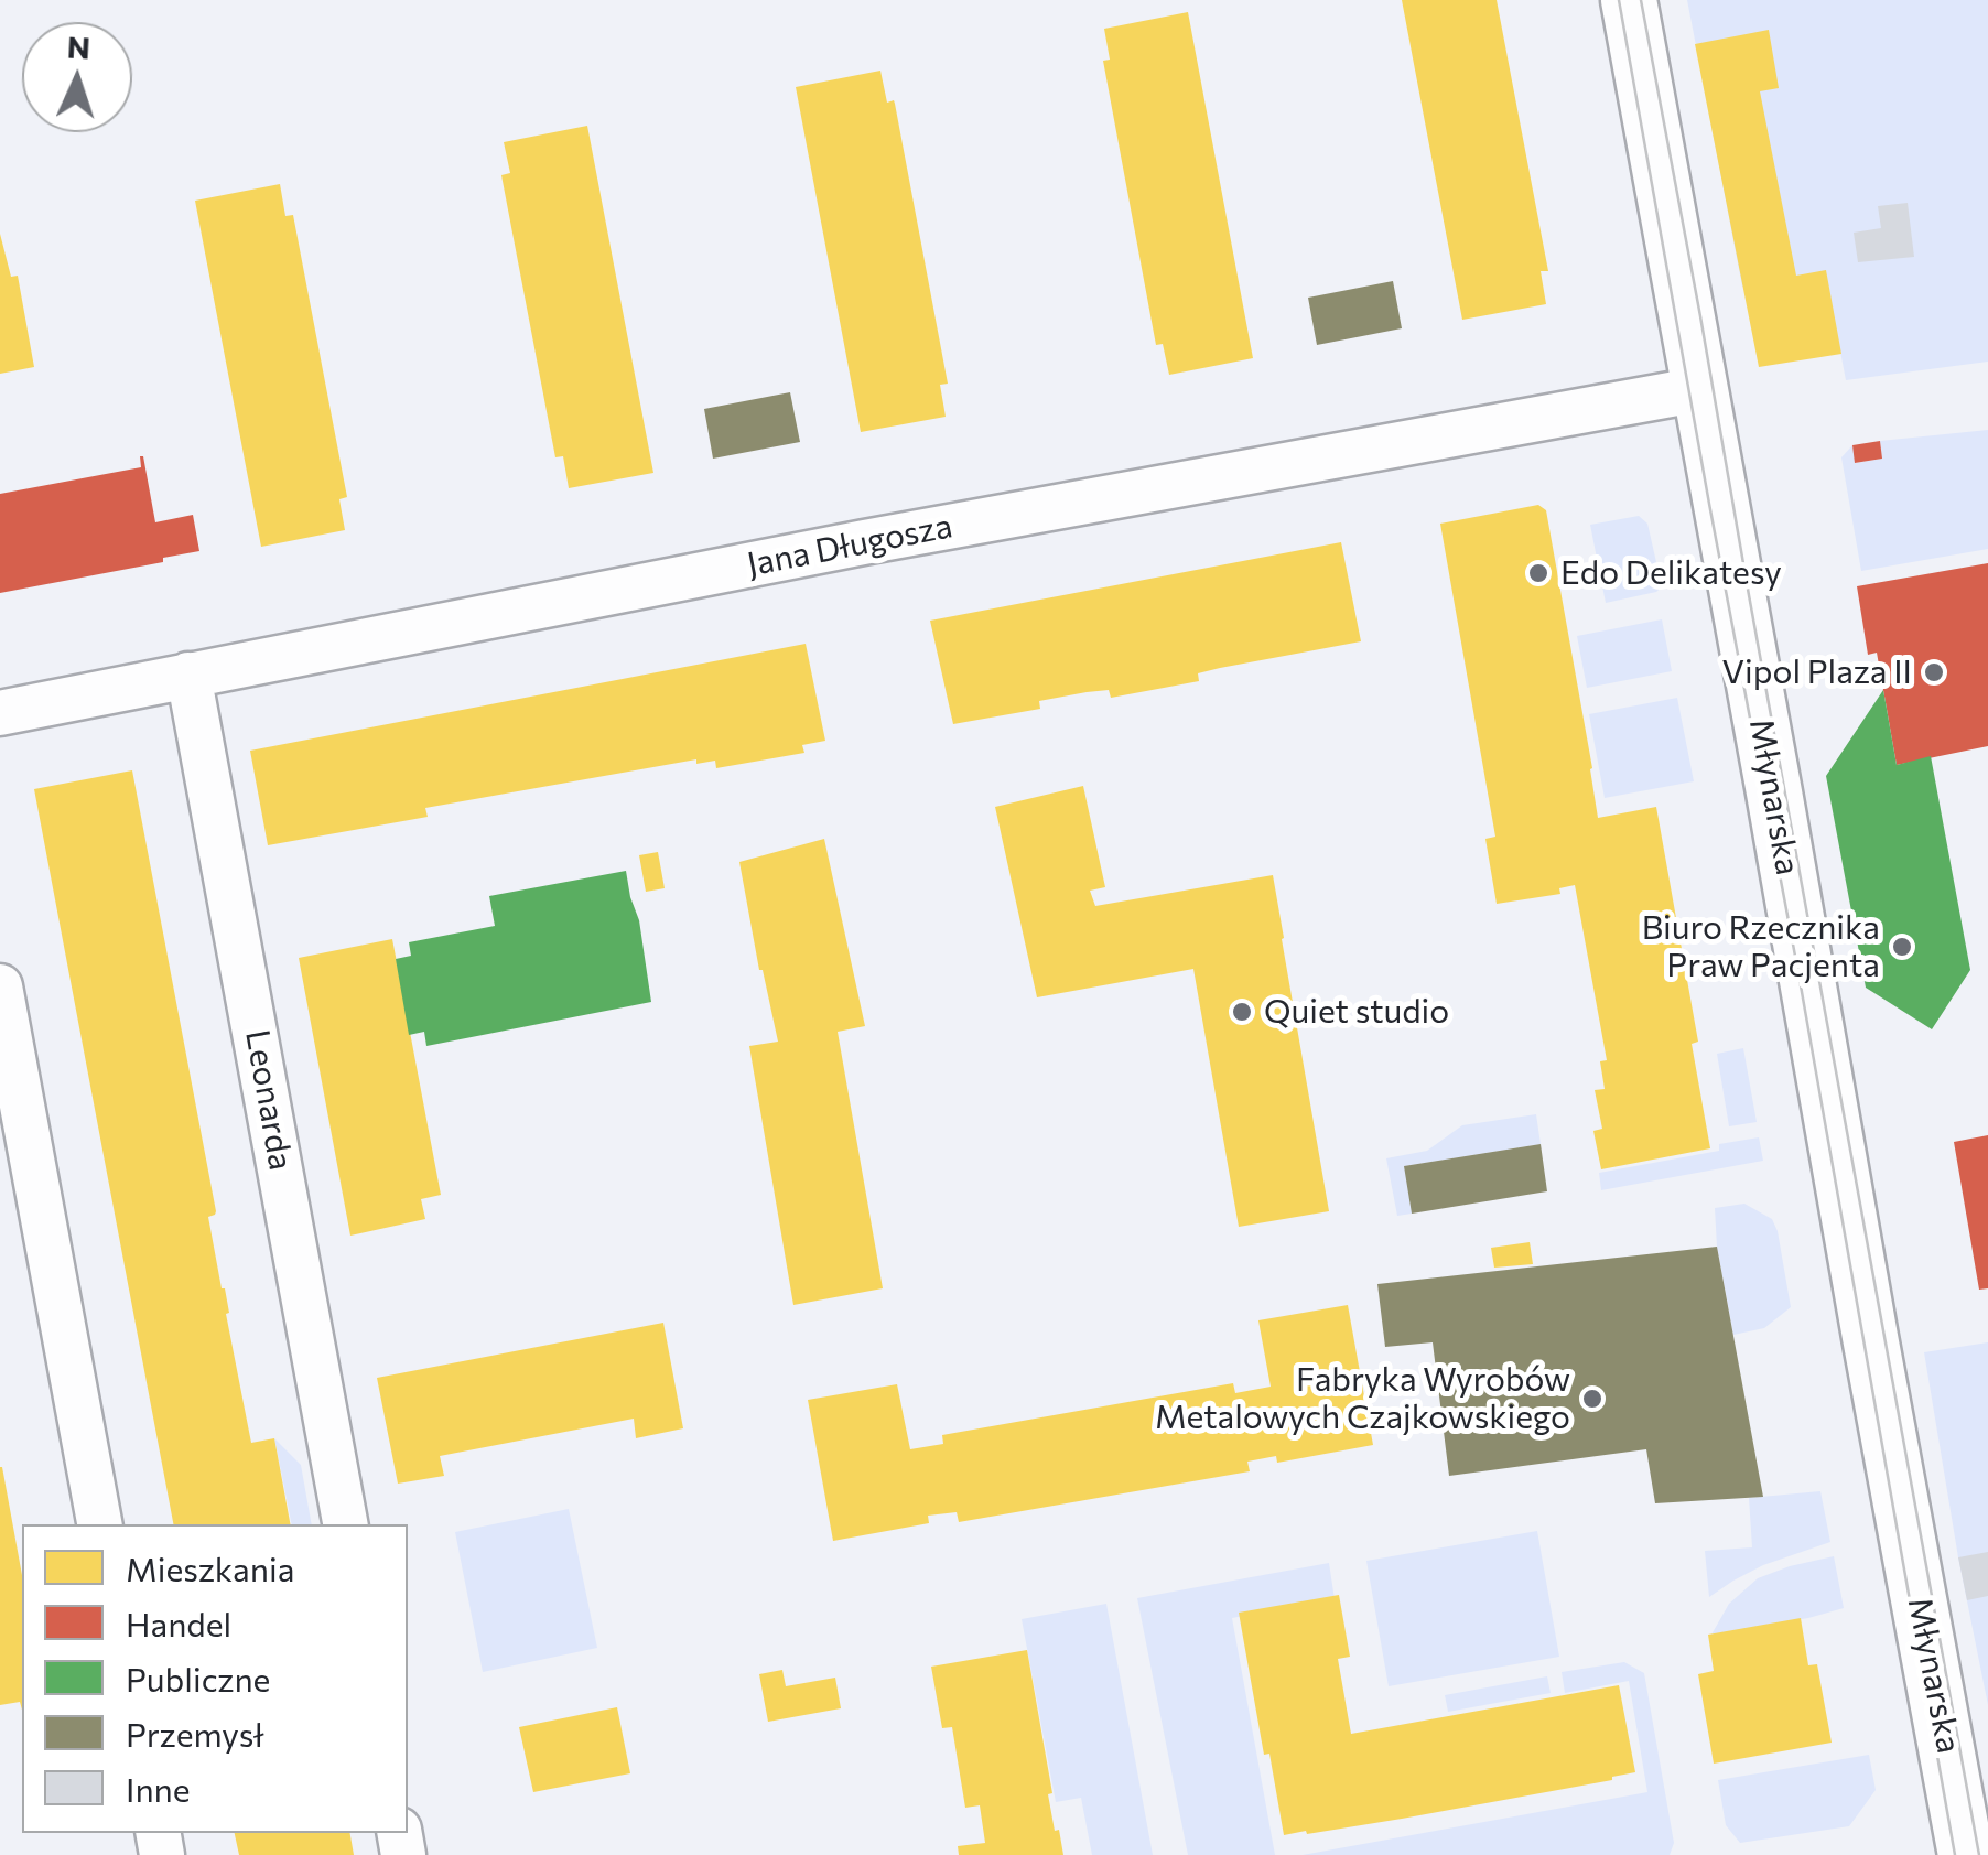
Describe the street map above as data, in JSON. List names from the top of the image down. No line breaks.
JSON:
{"streets":{"street":["Jana Długosza","Młynarska","Leonarda"]},"crossings":[["Jana Długosza","Młynarska"],["Jana Długosza","Leonarda"]],"places":["Edo Delikatesy","Vipol Plaza II","Biuro Rzecznika Praw Pacjenta","Quiet studio","Fabryka Wyrobów Metalowych Czajkowskiego"],"legend":["Mieszkania","Handel","Publiczne","Przemysł","Inne"],"north":"top"}
